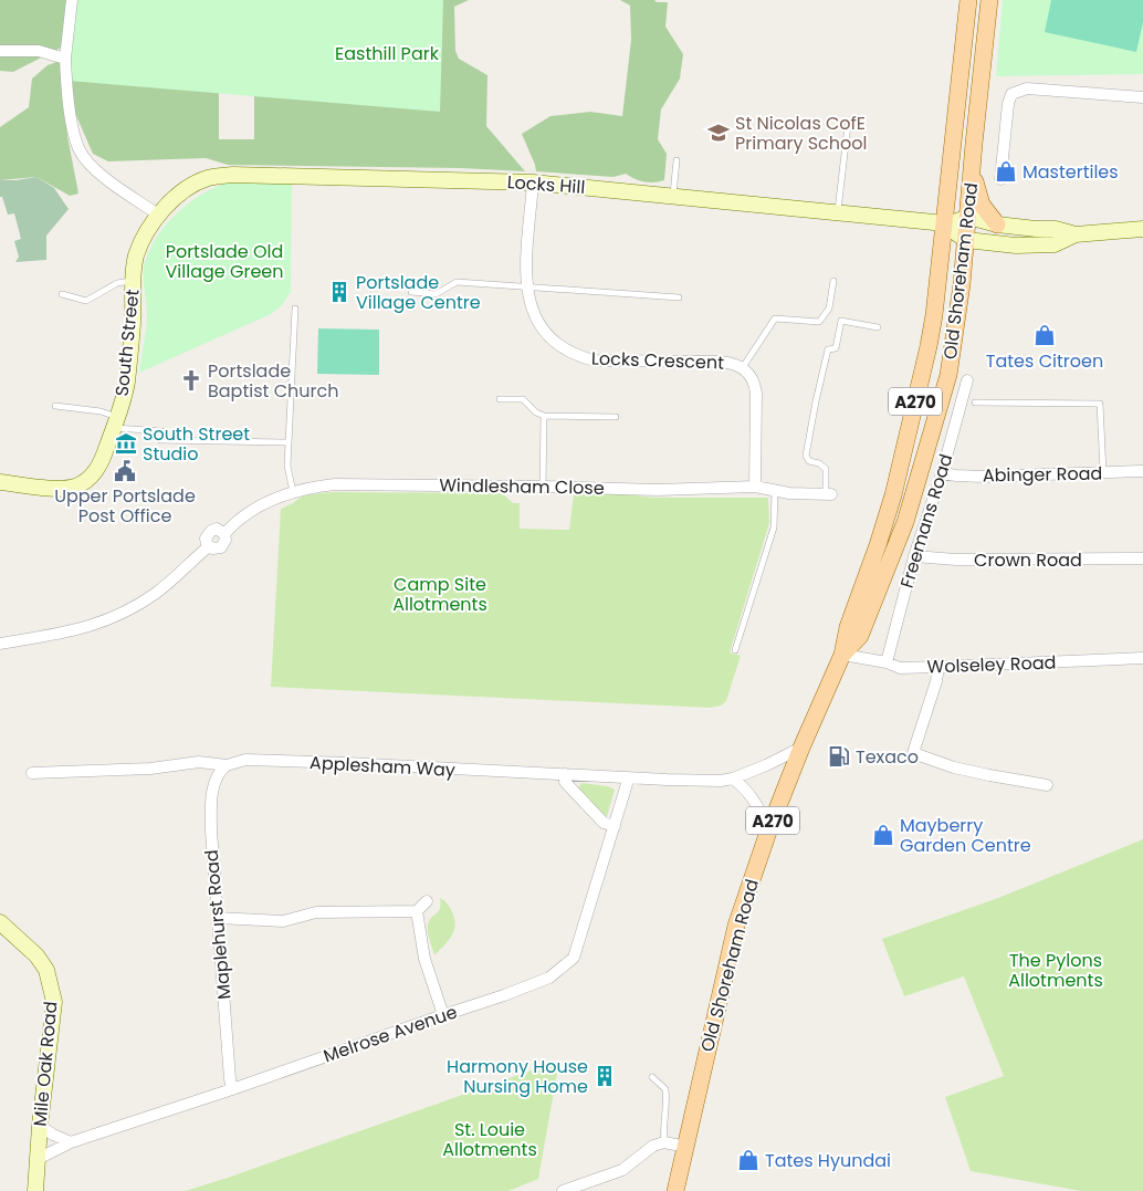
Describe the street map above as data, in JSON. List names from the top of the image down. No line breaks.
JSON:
{"streets":{"main road":["Old Shoreham Road","A270"],"street":["Locks Hill","South Street","Locks Crescent","Abinger Road","Windlesham Close","Freemans Road","Crown Road","Wolseley Road","Applesham Way","Maplehurst Road","Melrose Avenue","Mile Oak Road"]},"crossings":[["Locks Hill","Old Shoreham Road"],["Locks Hill","South Street"],["Locks Hill","Locks Crescent"],["Old Shoreham Road","Wolseley Road"],["Old Shoreham Road","Applesham Way"],["Locks Crescent","Windlesham Close"],["Abinger Road","Freemans Road"],["Freemans Road","Crown Road"],["Freemans Road","Wolseley Road"],["Applesham Way","Maplehurst Road"],["Applesham Way","Melrose Avenue"],["Maplehurst Road","Melrose Avenue"],["Melrose Avenue","Mile Oak Road"]],"parks":["Easthill Park","Portslade Old Village Green","Camp Site Allotments","The Pylons Allotments","St. Louie Allotments"],"places":{"school or university":["St Nicolas CofE Primary School"],"shop":["Mastertiles","Tates Citroen","Mayberry Garden Centre","Tates Hyundai"],"building":["Portslade Village Centre","Harmony House Nursing Home"],"church":["Portslade Baptist Church"],"museum":["South Street Studio"],"public building":["Upper Portslade Post Office"],"fuel station":["Texaco"]}}
